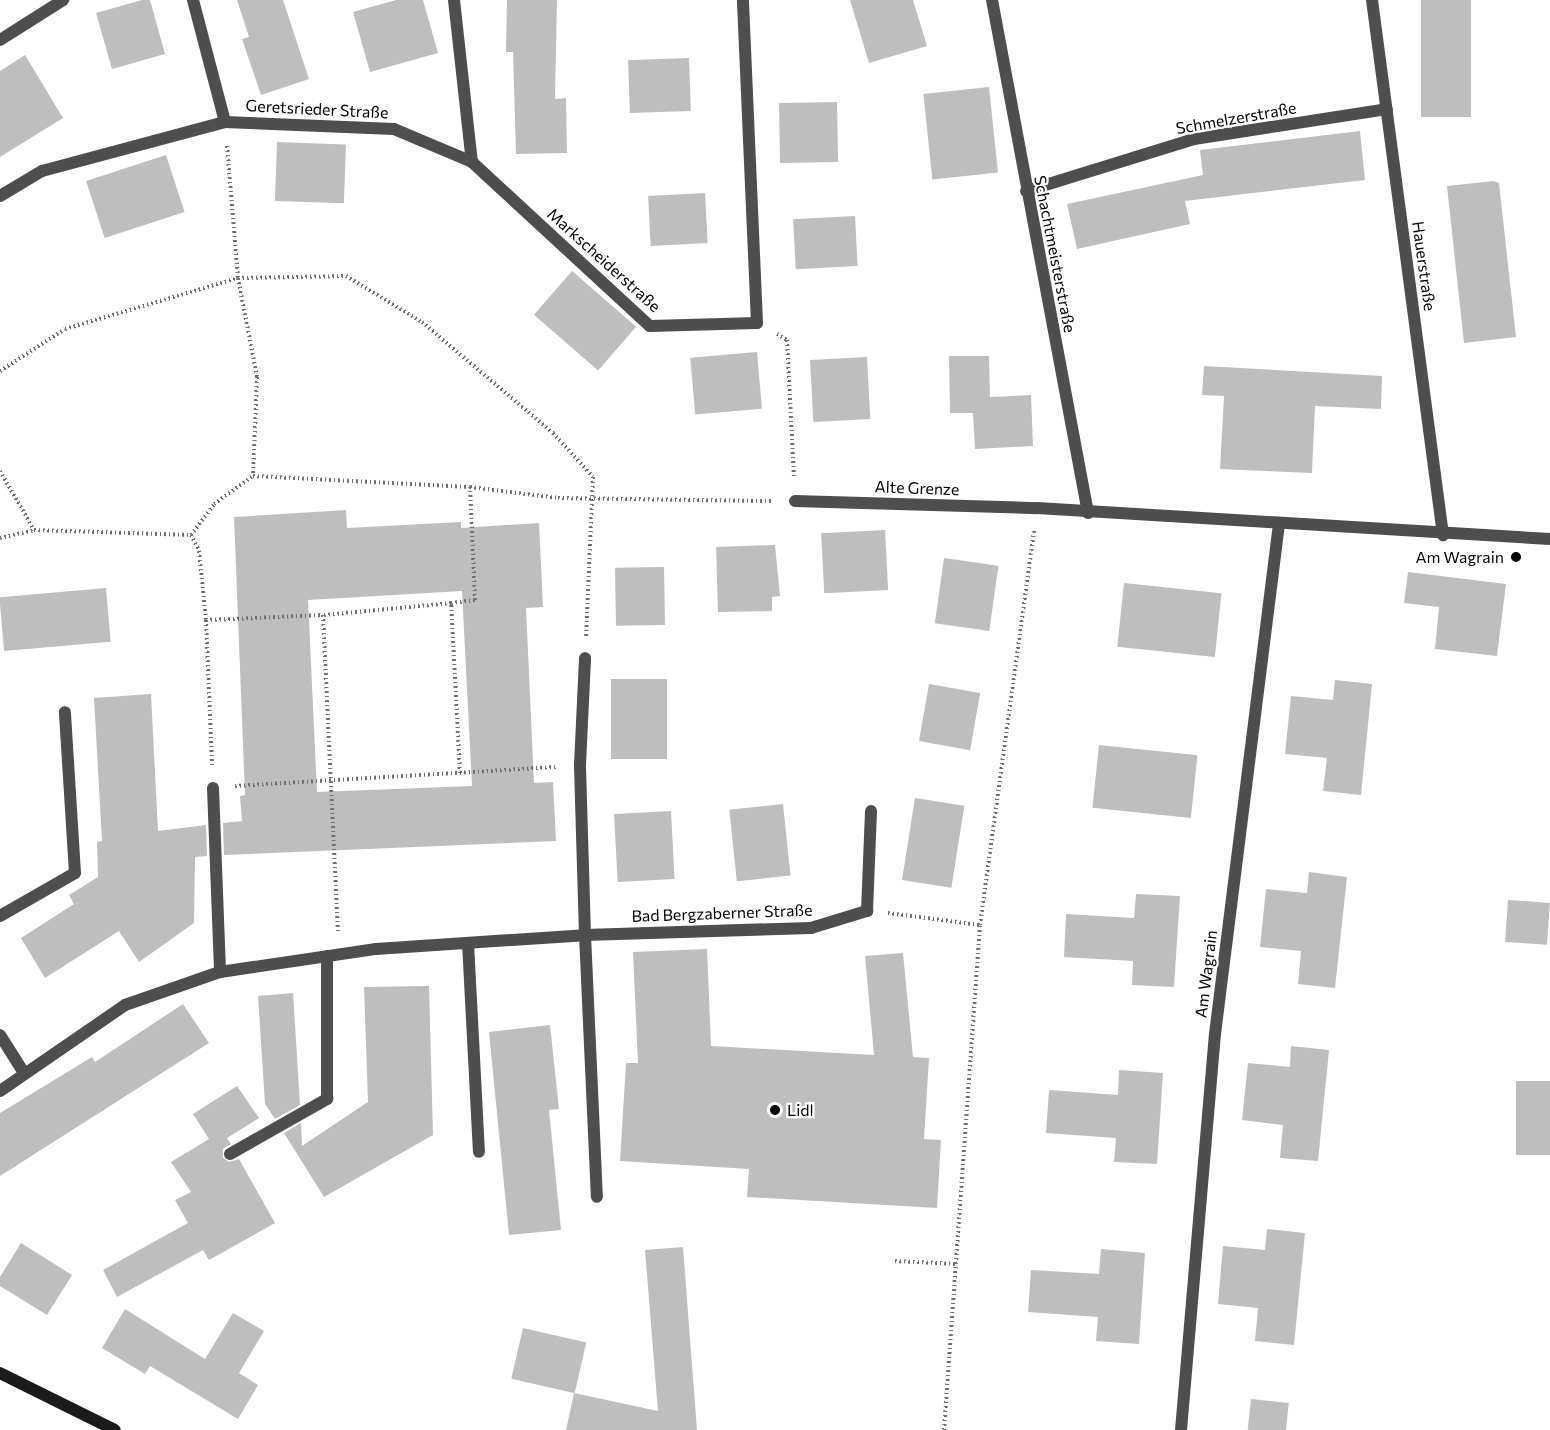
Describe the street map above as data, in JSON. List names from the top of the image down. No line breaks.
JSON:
{"streets":{"street":["Geretsrieder Straße","Schmelzerstraße","Schachtmeisterstraße","Markscheiderstraße","Hauerstraße","Alte Grenze","Bad Bergzaberner Straße","Am Wagrain"]},"crossings":[["Geretsrieder Straße","Markscheiderstraße"],["Schmelzerstraße","Schachtmeisterstraße"],["Schmelzerstraße","Hauerstraße"]],"places":["Am Wagrain","Lidl"]}
